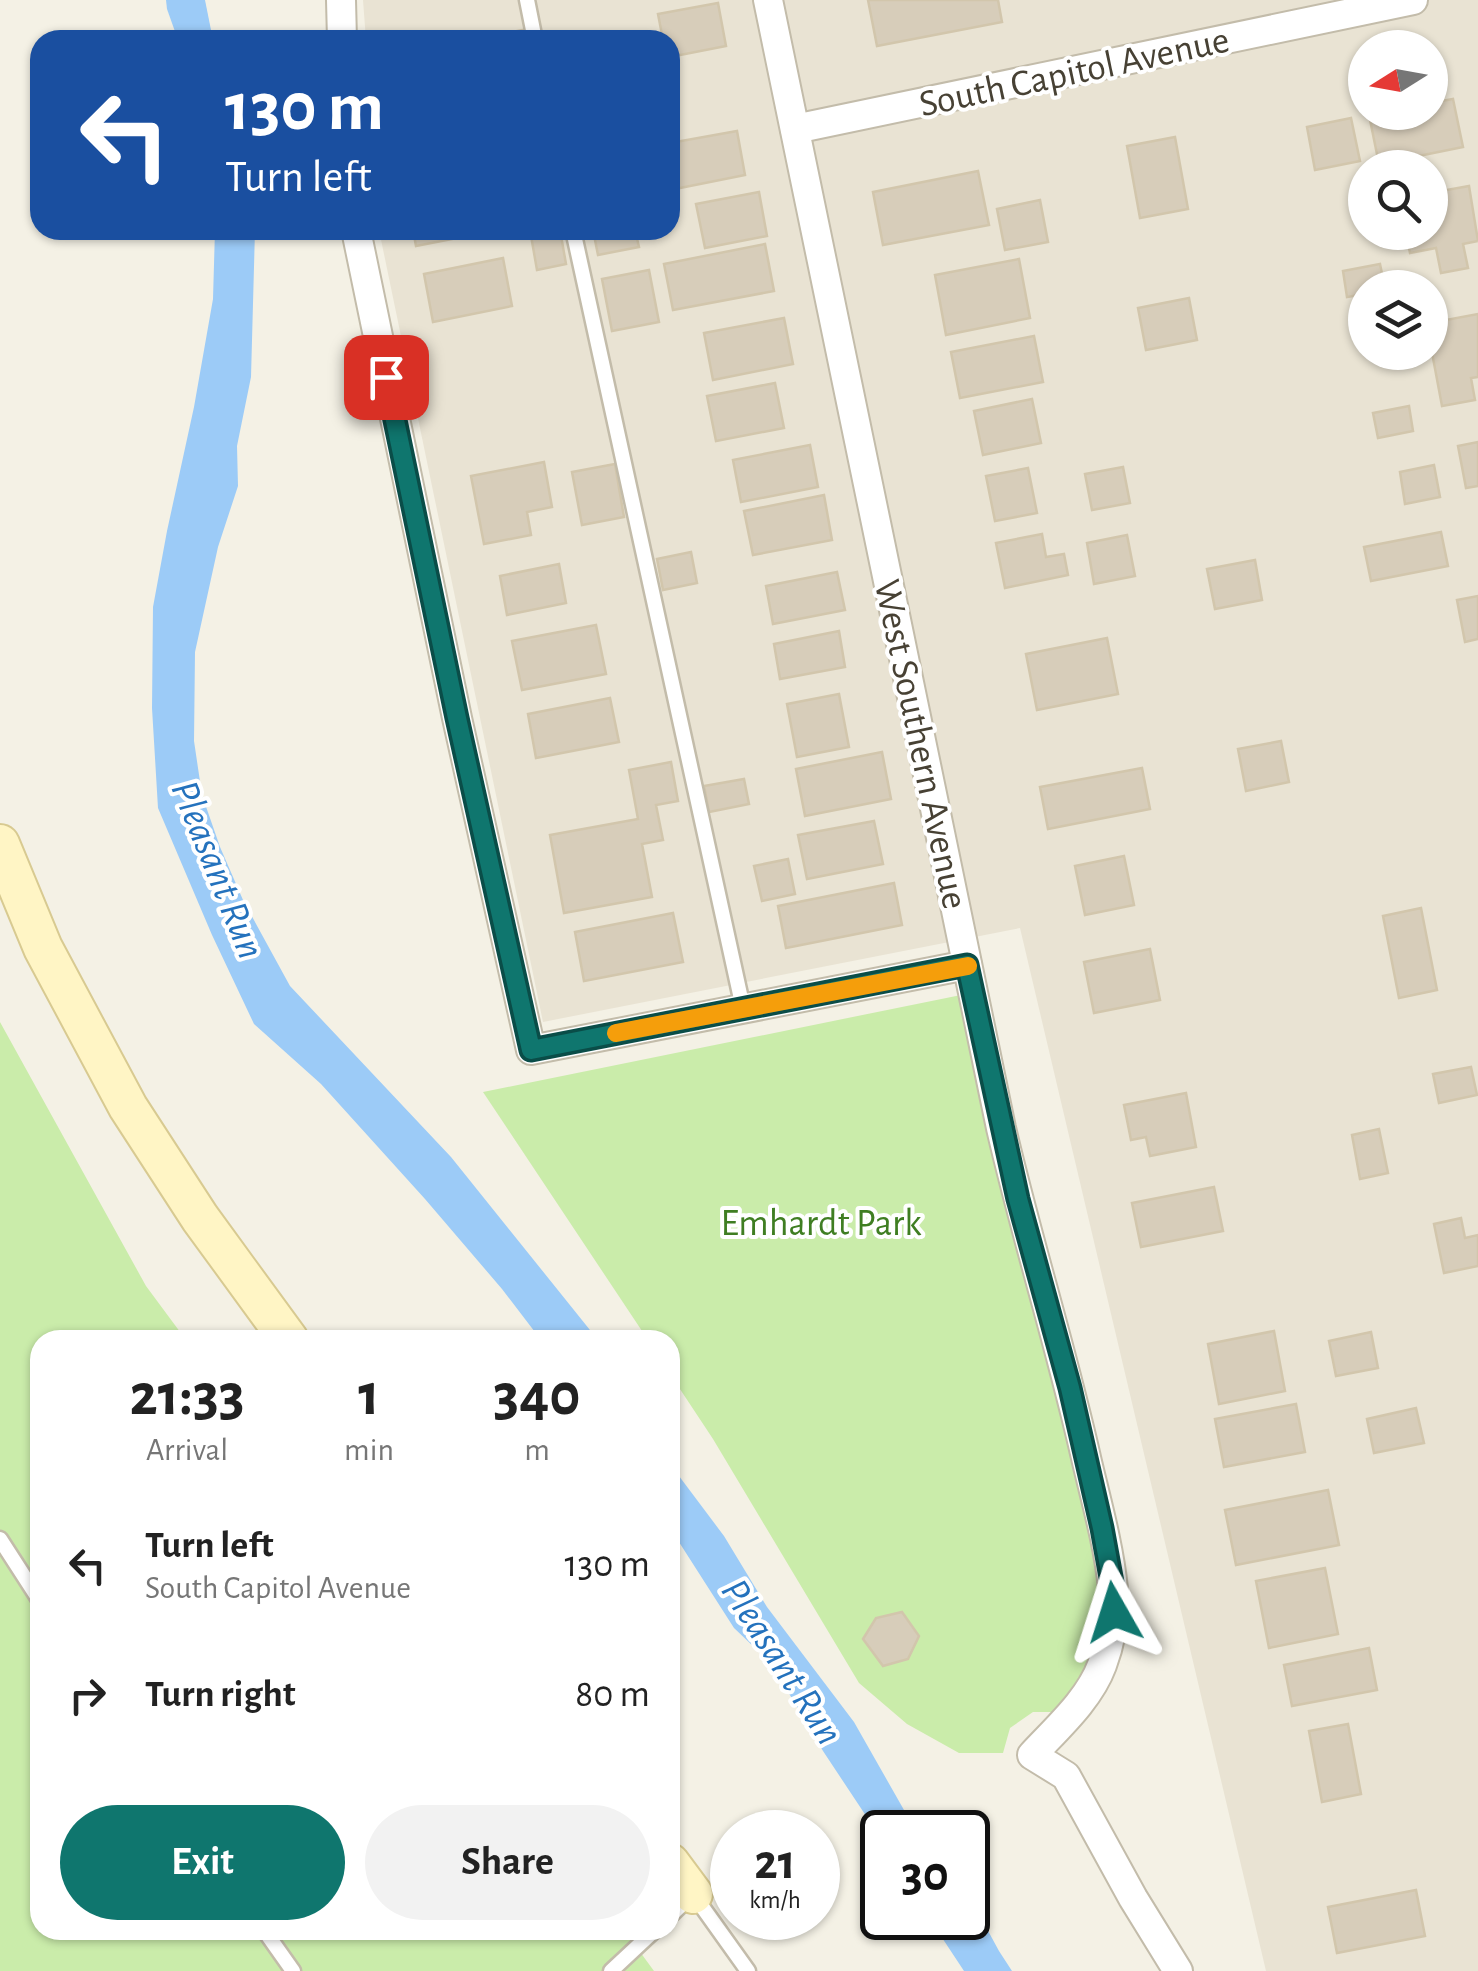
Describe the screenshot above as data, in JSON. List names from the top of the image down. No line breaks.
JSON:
{"streets":{"street":["South Capitol Avenue","West Southern Avenue"]},"crossings":[["South Capitol Avenue","West Southern Avenue"]],"water":["Pleasant Run"],"parks":["Emhardt Park"],"north":"left","page":{"turn":["130 m","Turn left"],"eta":["21:33","Arrival","1","min","340","m"],"list":[{"name":"Turn left","note":"South Capitol Avenue","value":"130 m"},{"name":"Turn right","value":"80 m"}],"buttons":["Exit","Share"],"speed":"21 km/h","limit":"30"}}
